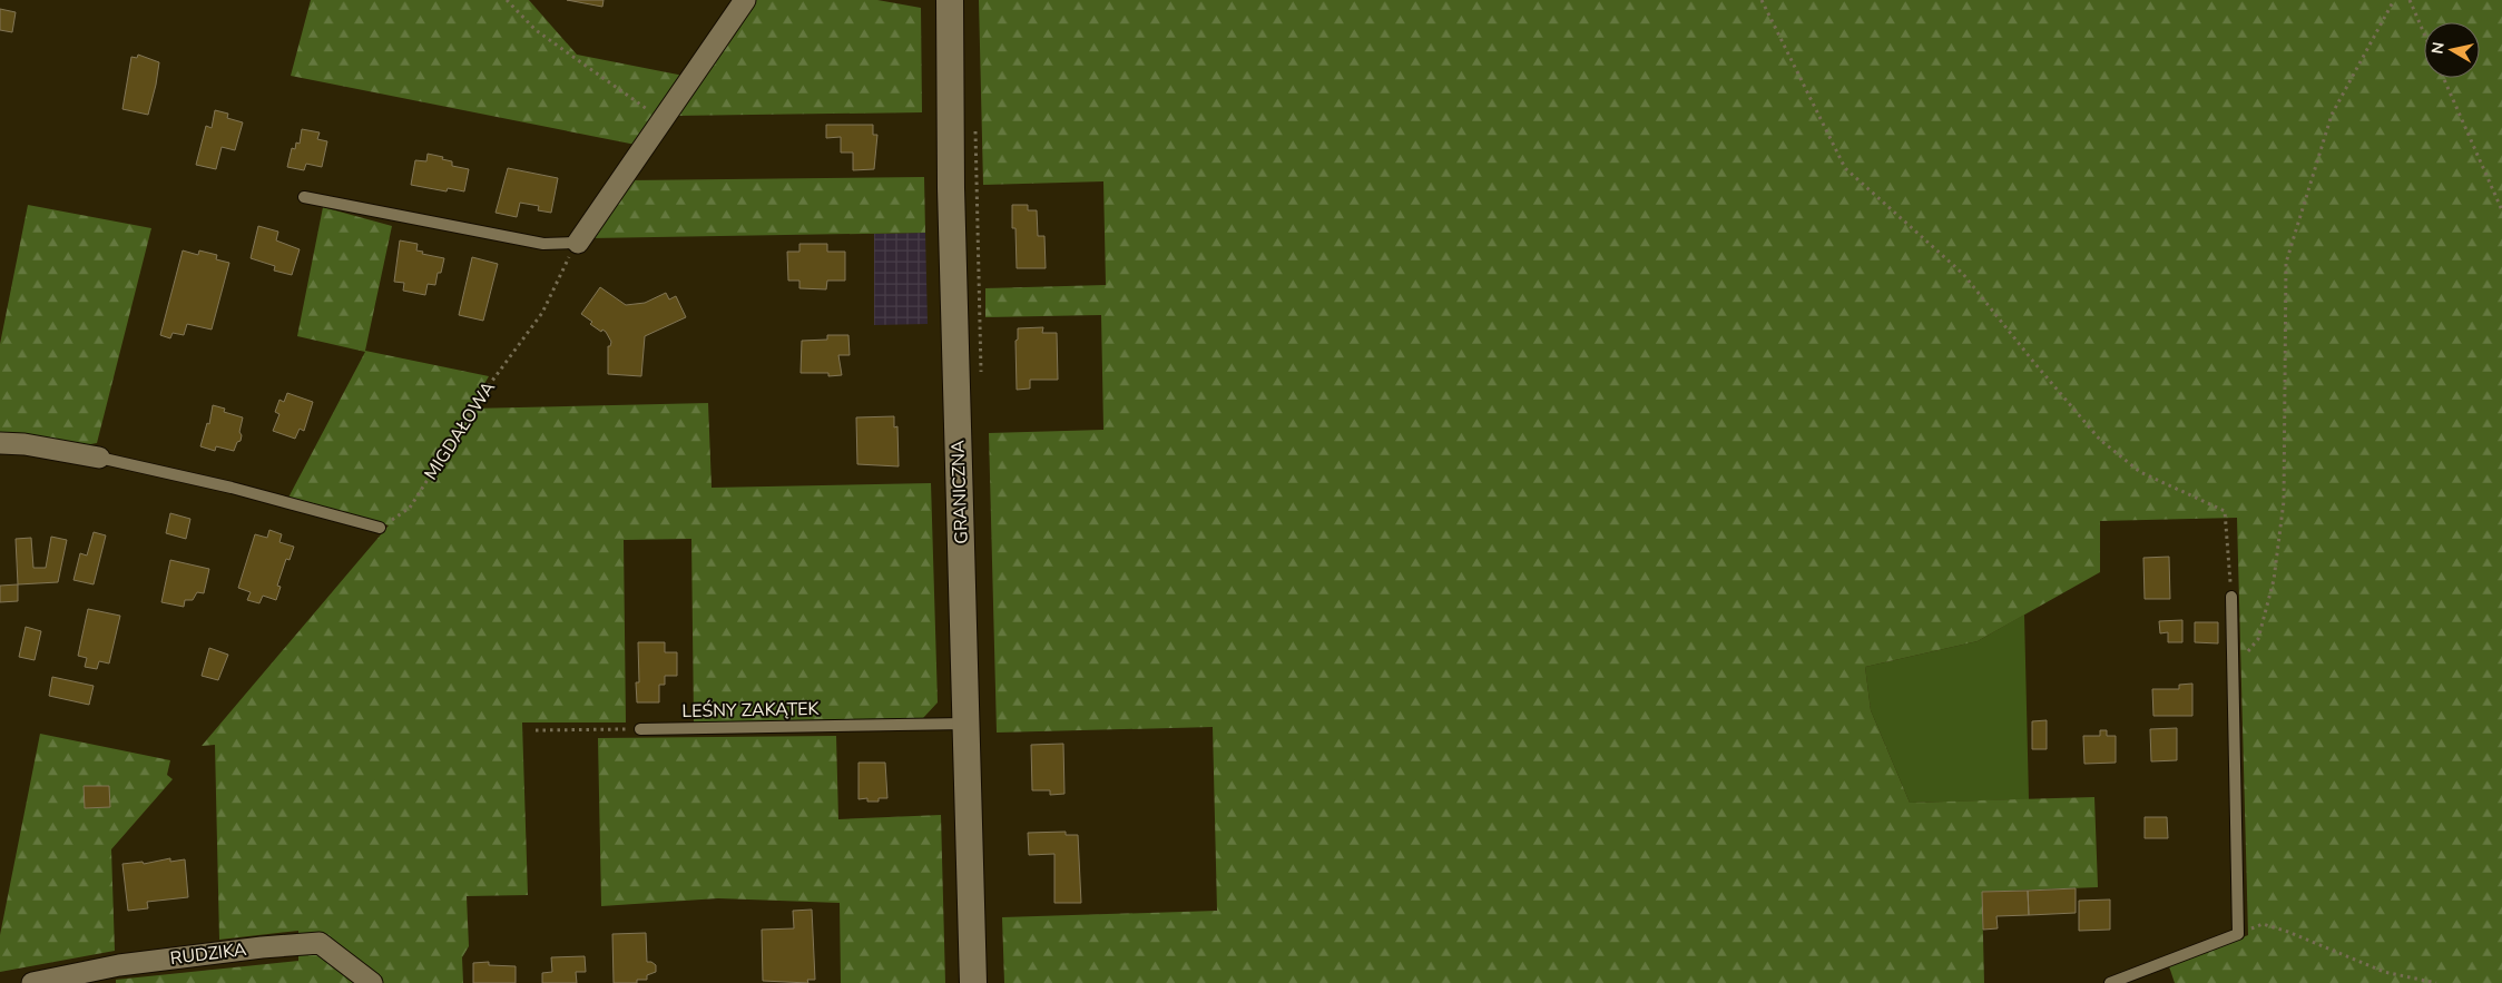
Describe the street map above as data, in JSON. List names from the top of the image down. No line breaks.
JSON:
{"streets":{"street":["GRANICZNA","RUDZIKA"],"lane":["LEŚNY ZAKĄTEK"],"path":["MIGDAŁOWA"]},"crossings":[["GRANICZNA","LEŚNY ZAKĄTEK"]],"north":"left"}
